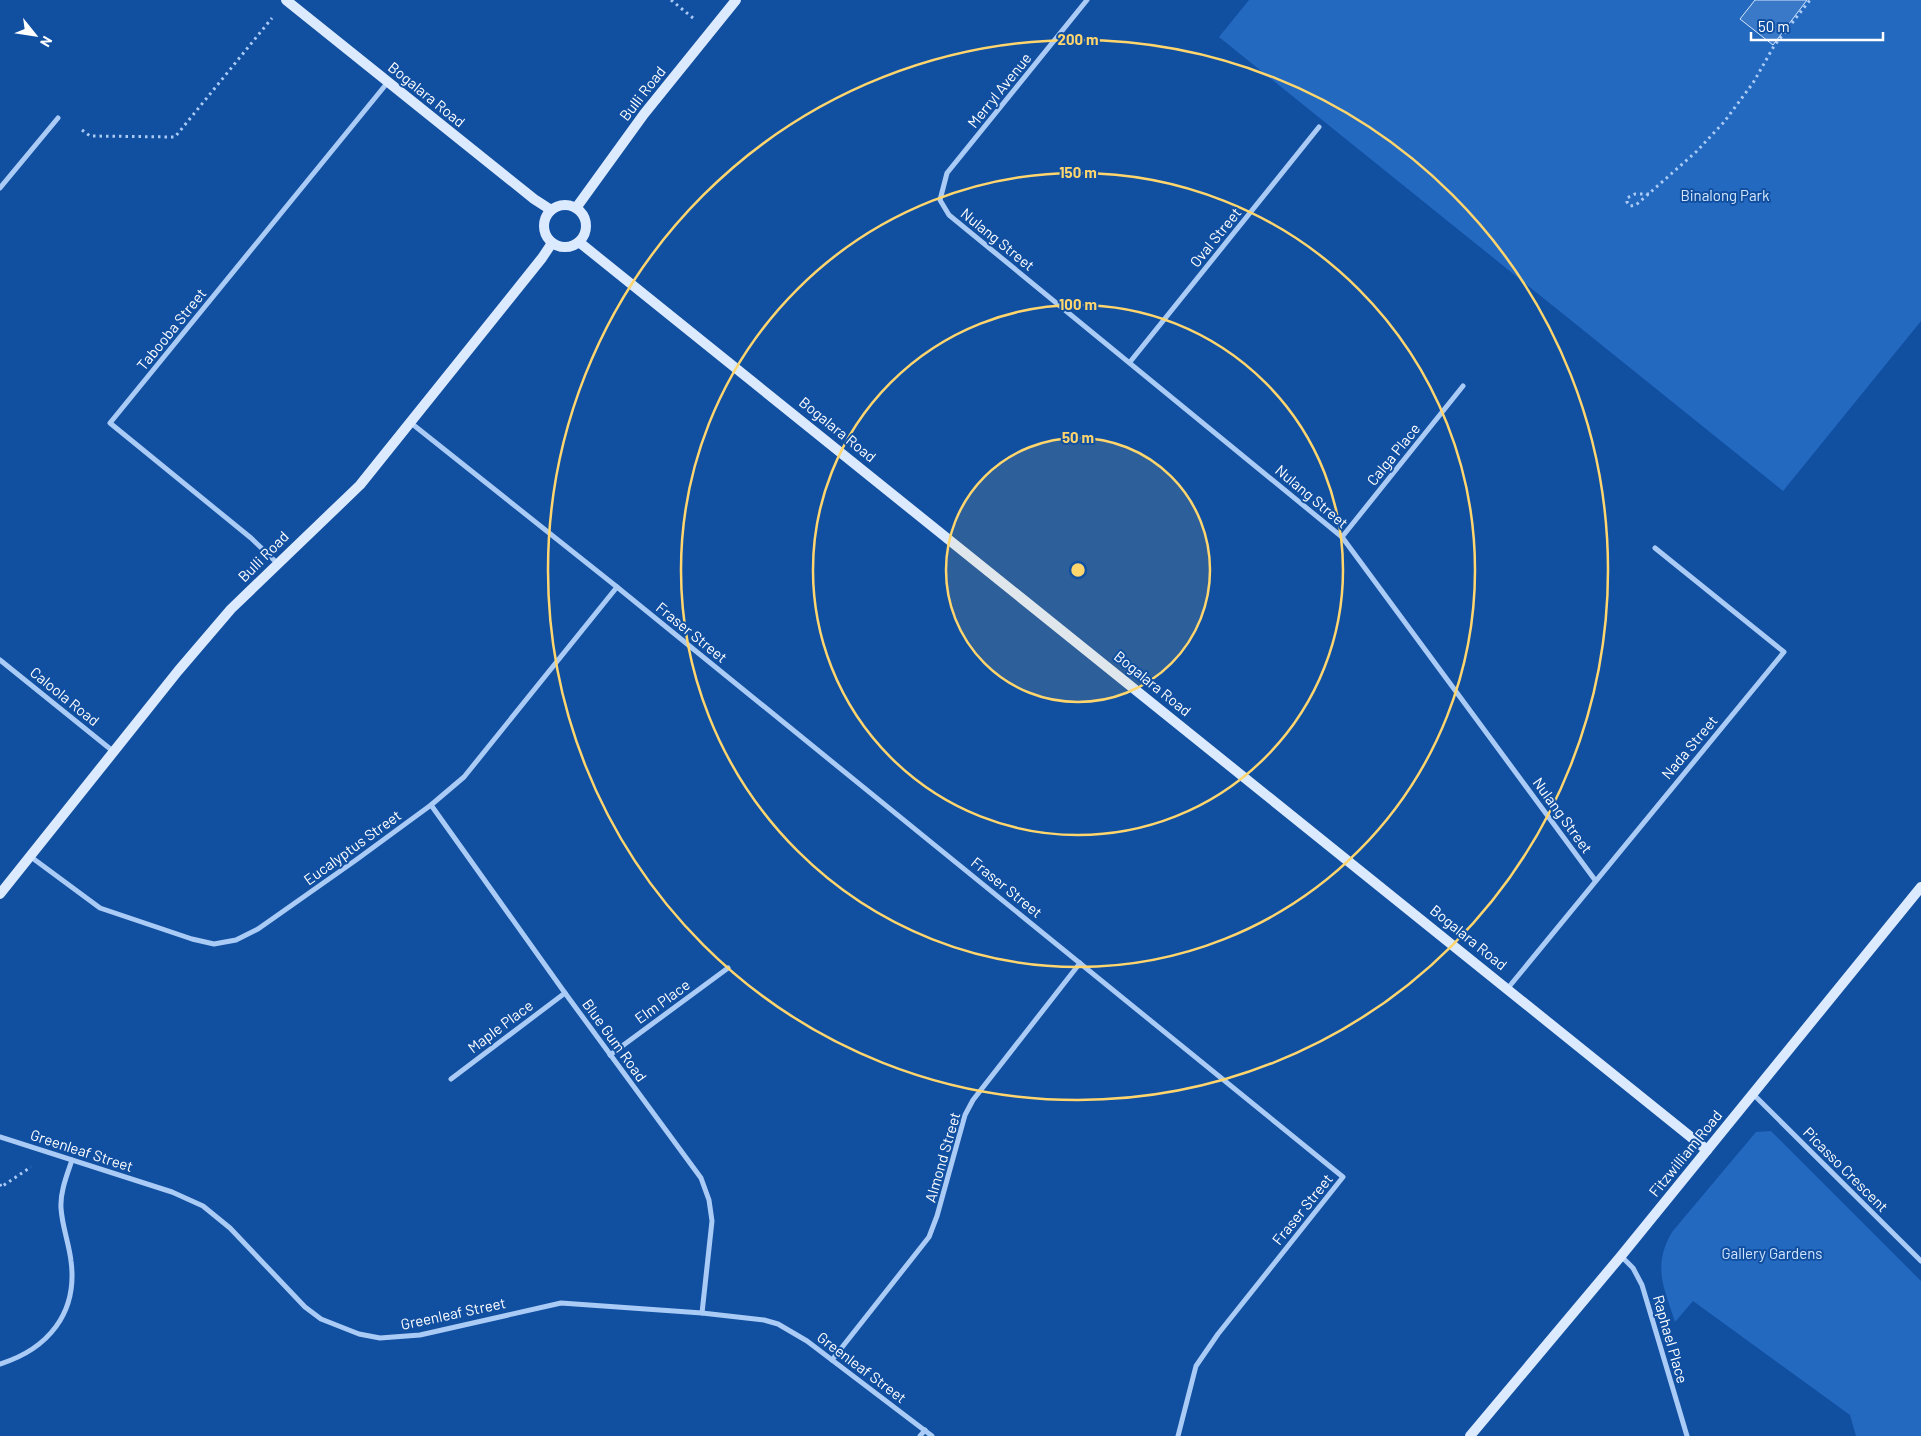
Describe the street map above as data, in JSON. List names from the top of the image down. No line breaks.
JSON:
{"streets":{"street":["Merryl Avenue","Bulli Road","Bogalara Road","Oval Street","Nulang Street","Tabooba Street","Calga Place","Fraser Street","Caloola Road","Nada Street","Eucalyptus Street","Elm Place","Maple Place","Blue Gum Road","Greenleaf Street","Fitzwilliam Road","Almond Street","Picasso Crescent","Raphael Place"]},"crossings":[["Merryl Avenue","Nulang Street"],["Bulli Road","Bogalara Road"],["Bulli Road","Tabooba Street"],["Bulli Road","Fraser Street"],["Bulli Road","Caloola Road"],["Bulli Road","Eucalyptus Street"],["Bogalara Road","Tabooba Street"],["Bogalara Road","Nada Street"],["Bogalara Road","Fitzwilliam Road"],["Oval Street","Nulang Street"],["Nulang Street","Calga Place"],["Nulang Street","Nada Street"],["Fraser Street","Eucalyptus Street"],["Fraser Street","Almond Street"],["Eucalyptus Street","Blue Gum Road"],["Elm Place","Blue Gum Road"],["Maple Place","Blue Gum Road"],["Blue Gum Road","Greenleaf Street"],["Greenleaf Street","Almond Street"],["Fitzwilliam Road","Picasso Crescent"],["Fitzwilliam Road","Raphael Place"]],"parks":["Binalong Park","Gallery Gardens"],"scale_bar":"50 m","north":"bottom right","rings":["200 m","150 m","100 m","50 m"]}
